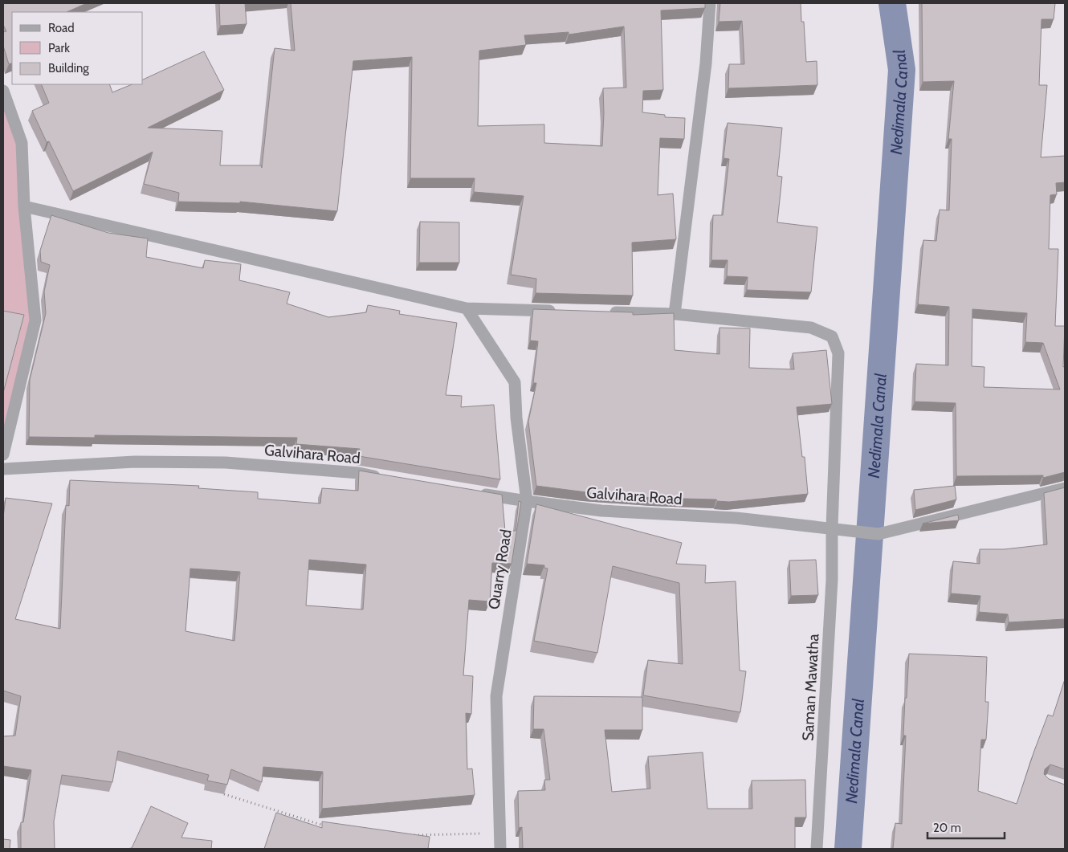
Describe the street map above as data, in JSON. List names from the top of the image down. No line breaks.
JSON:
{"streets":{"street":["Galvihara Road","Quarry Road","Saman Mawatha"]},"crossings":[["Galvihara Road","Quarry Road"],["Galvihara Road","Saman Mawatha"]],"water":["Nedimala Canal"],"legend":["Road","Park","Building"],"scale_bar":"20 m"}
